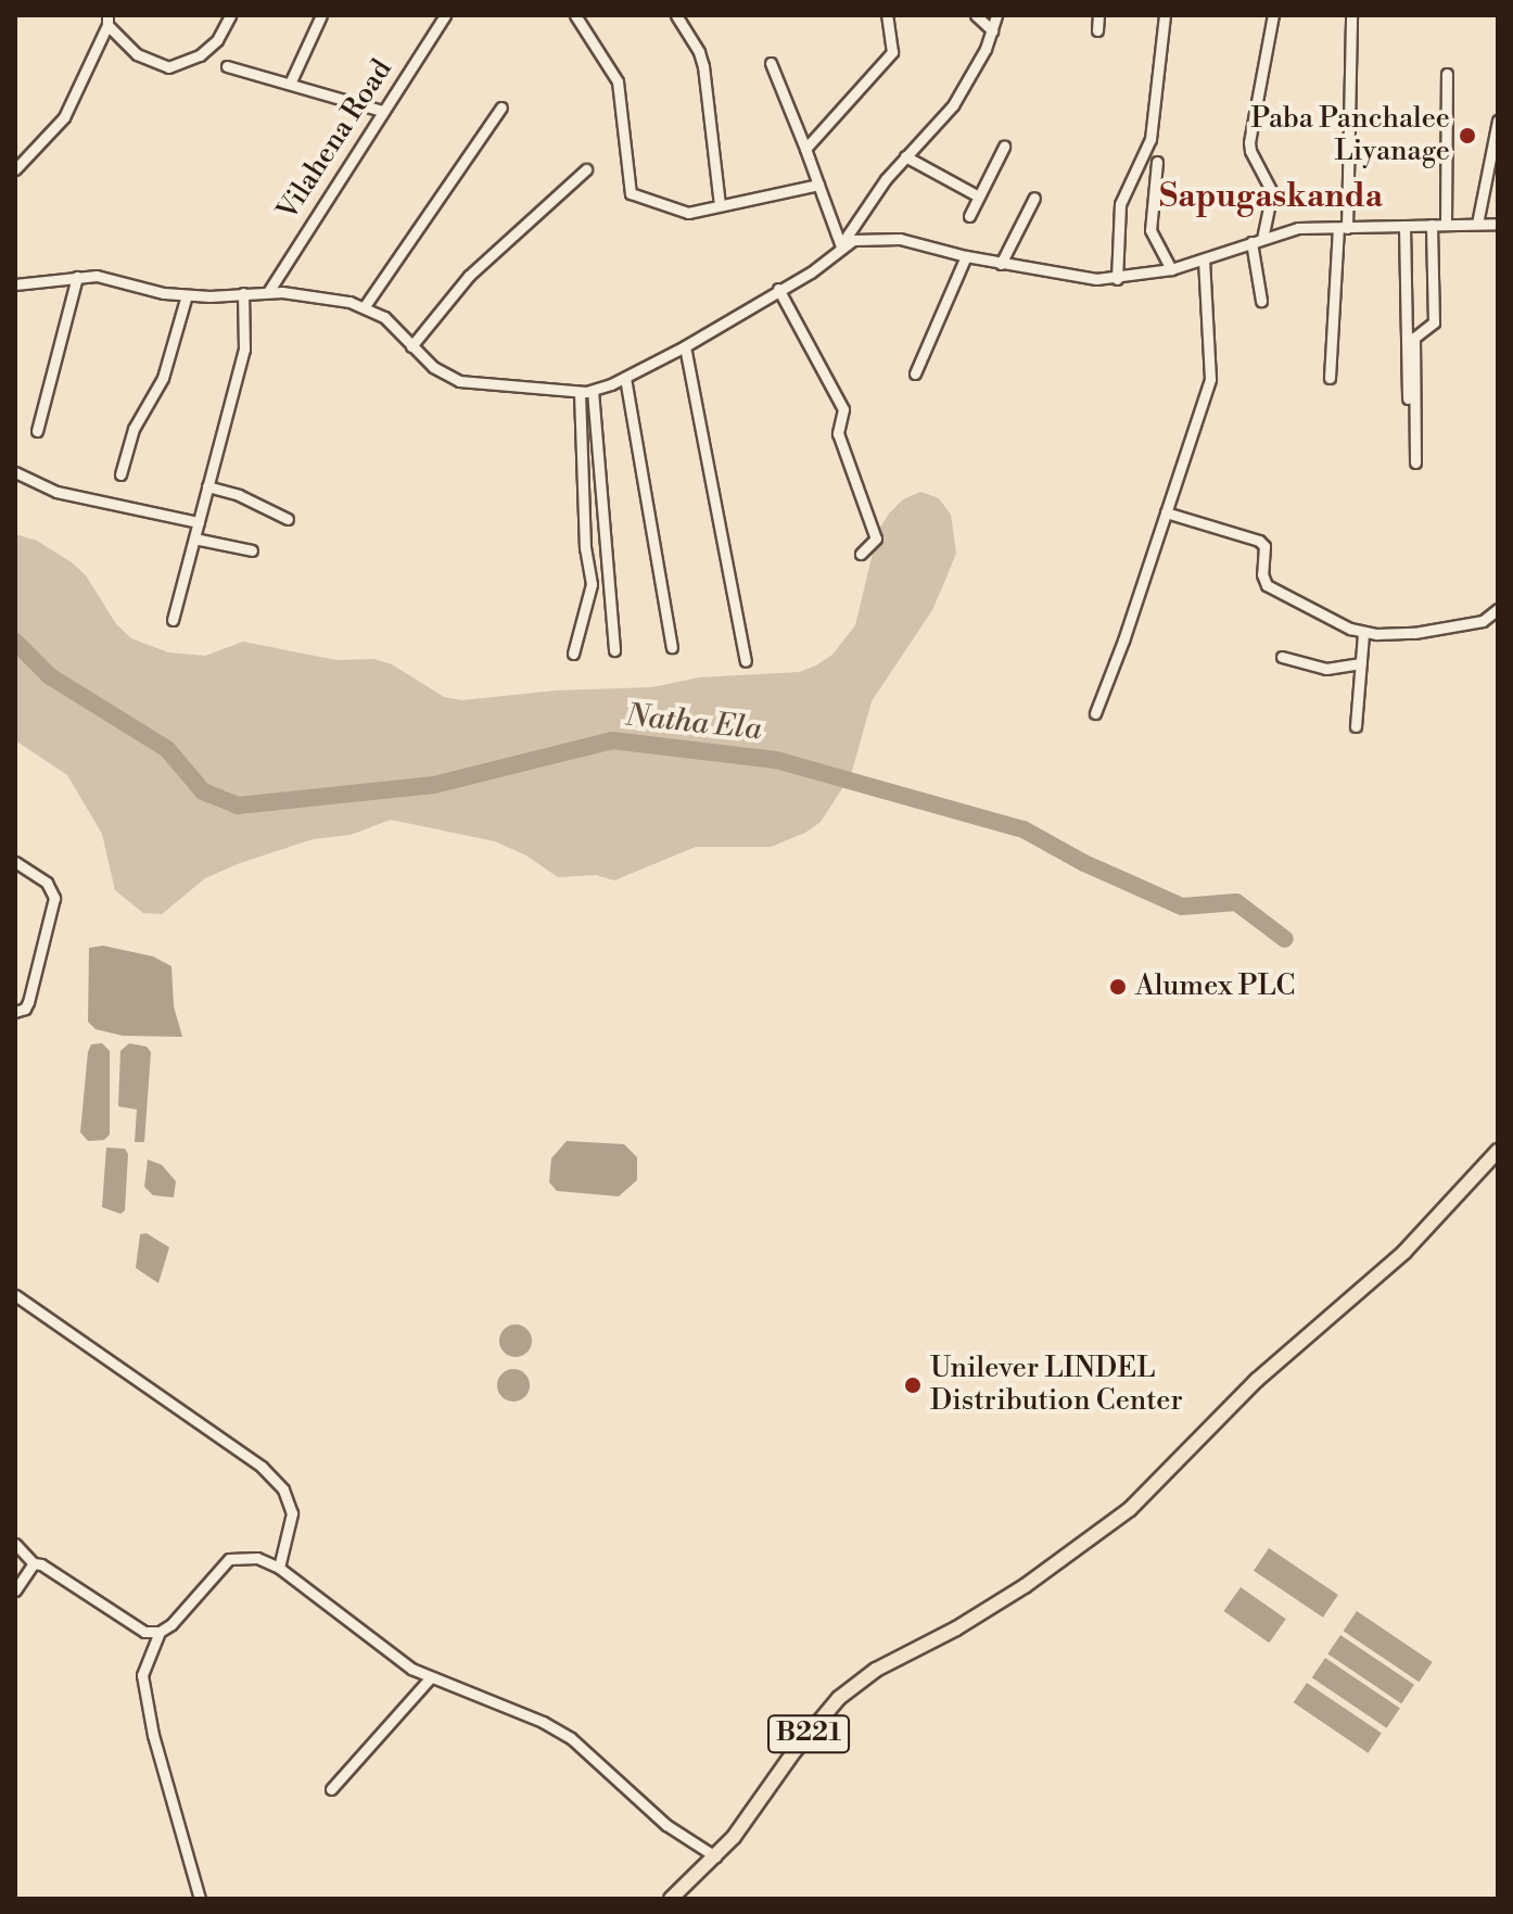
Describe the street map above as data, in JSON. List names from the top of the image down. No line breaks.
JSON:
{"streets":{"main road":["B221"],"street":["Vilahena Road"]},"districts":["Sapugaskanda"],"water":["Natha Ela"],"places":["Paba Panchalee Liyanage","Alumex PLC","Unilever LINDEL Distribution Center"]}
